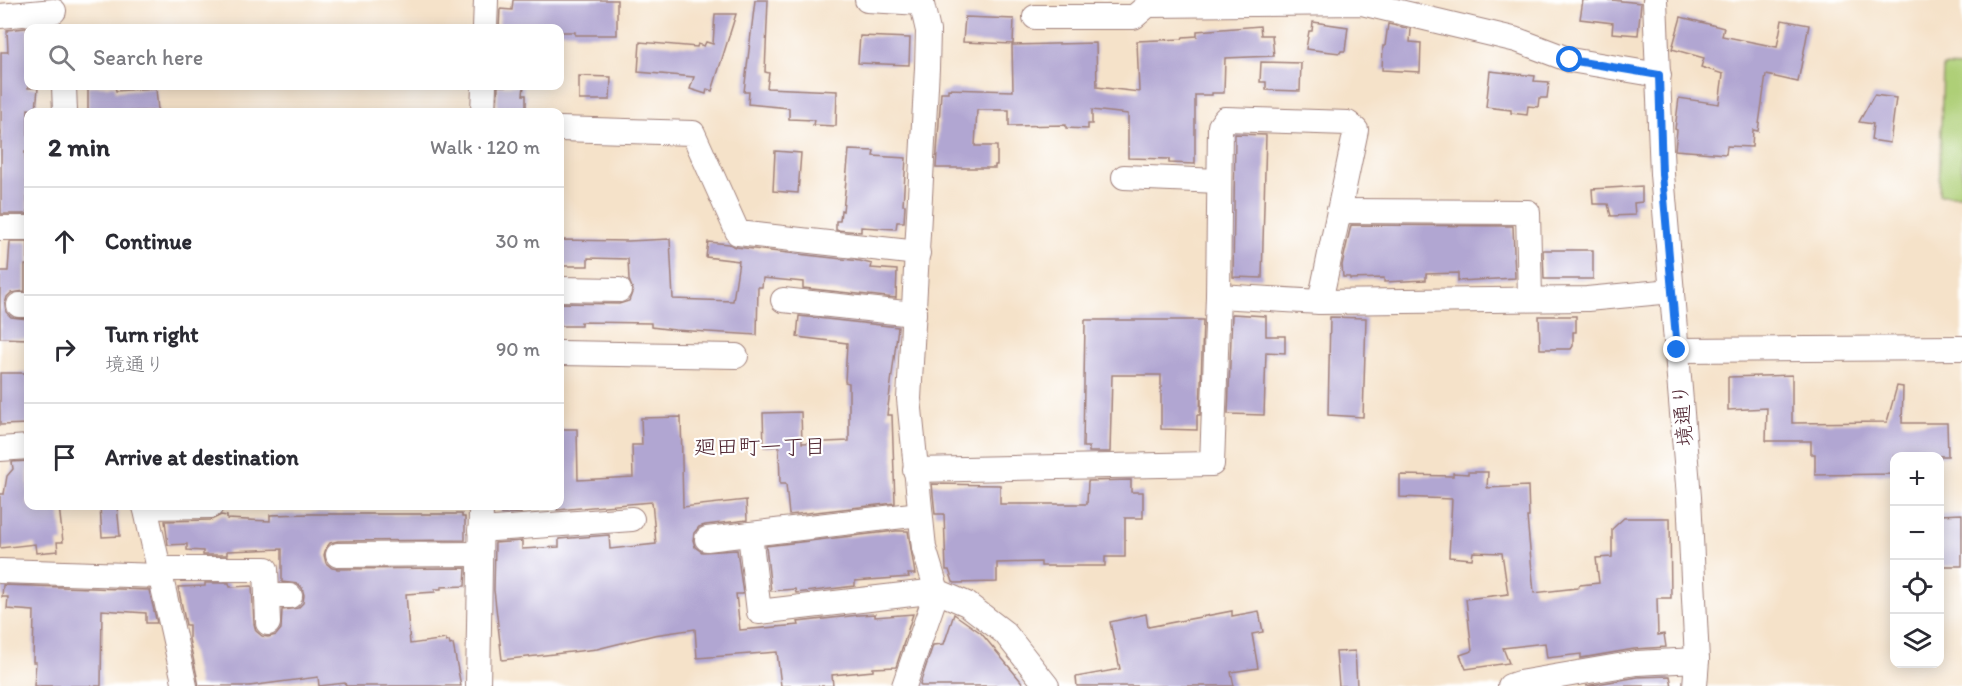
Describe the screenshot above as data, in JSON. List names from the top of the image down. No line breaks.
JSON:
{"streets":{"street":["境通り"]},"districts":["廻田町一丁目"],"page":{"search":"Search here","heading":["2 min","Walk · 120 m"],"list":[["Continue","30 m"],["Turn right","境通り","90 m"],"Arrive at destination"],"map_buttons":["+","−"]}}
